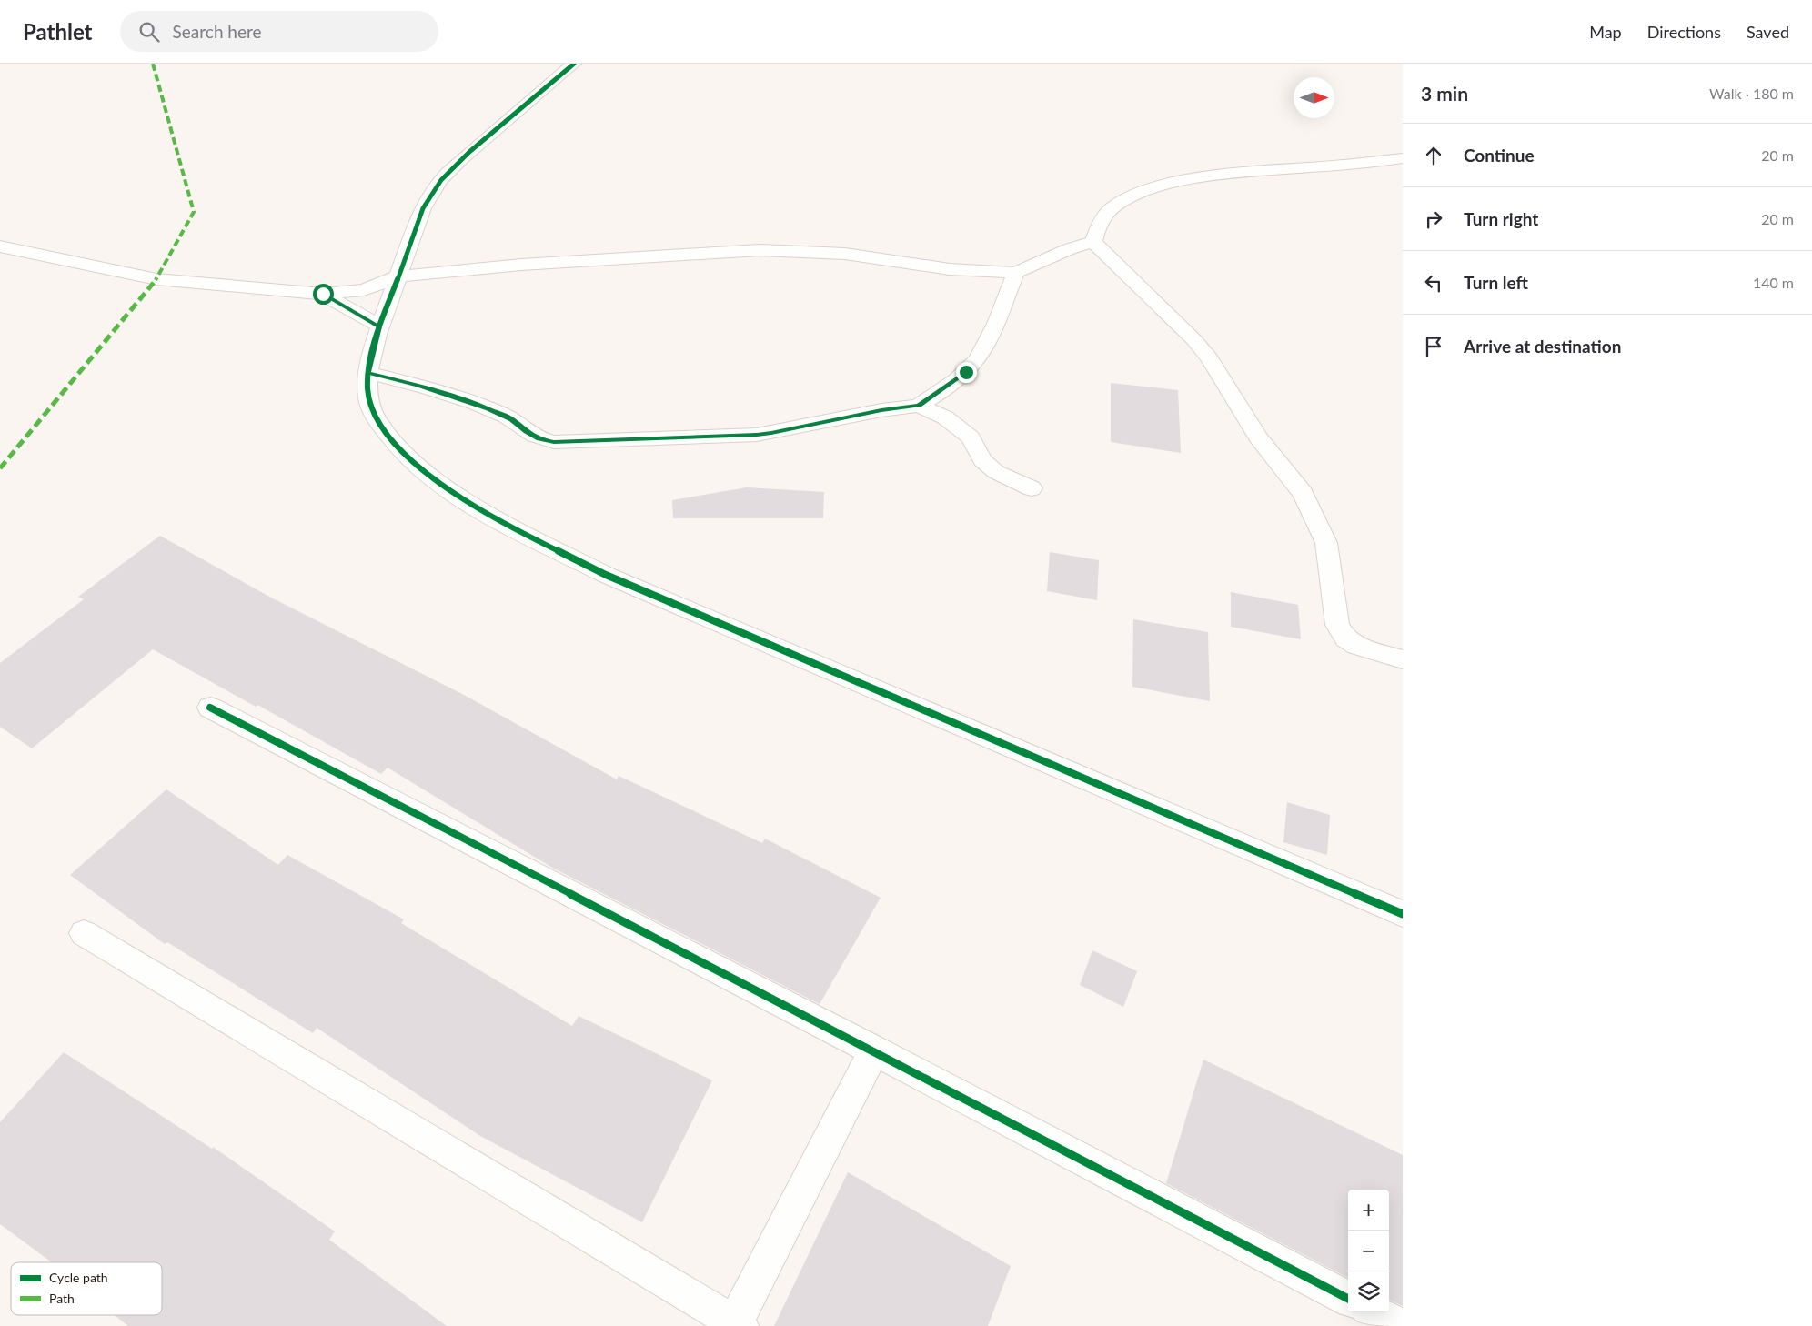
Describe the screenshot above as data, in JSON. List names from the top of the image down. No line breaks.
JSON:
{"legend":["Cycle path","Path"],"north":"right","page":{"header":"Pathlet","search":"Search here","nav":["Map","Directions","Saved"],"heading":["3 min","Walk · 180 m"],"list":[["Continue","20 m"],["Turn right","20 m"],["Turn left","140 m"],"Arrive at destination"],"map_buttons":["+","−"]}}
